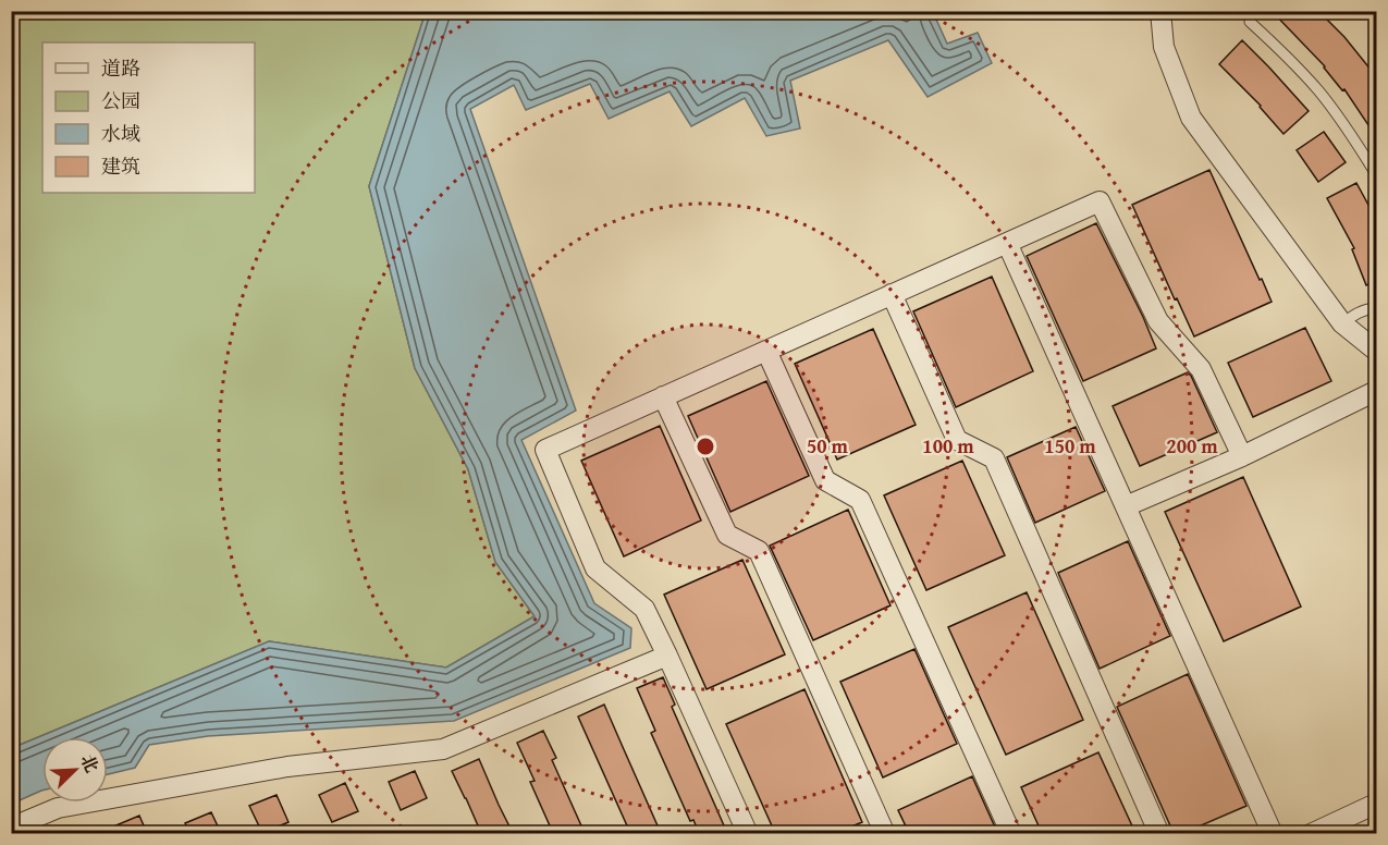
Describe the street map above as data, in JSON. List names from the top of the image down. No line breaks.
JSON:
{"legend":["道路","公园","水域","建筑"],"north":"top right","rings":["50 m","100 m","150 m","200 m"]}
